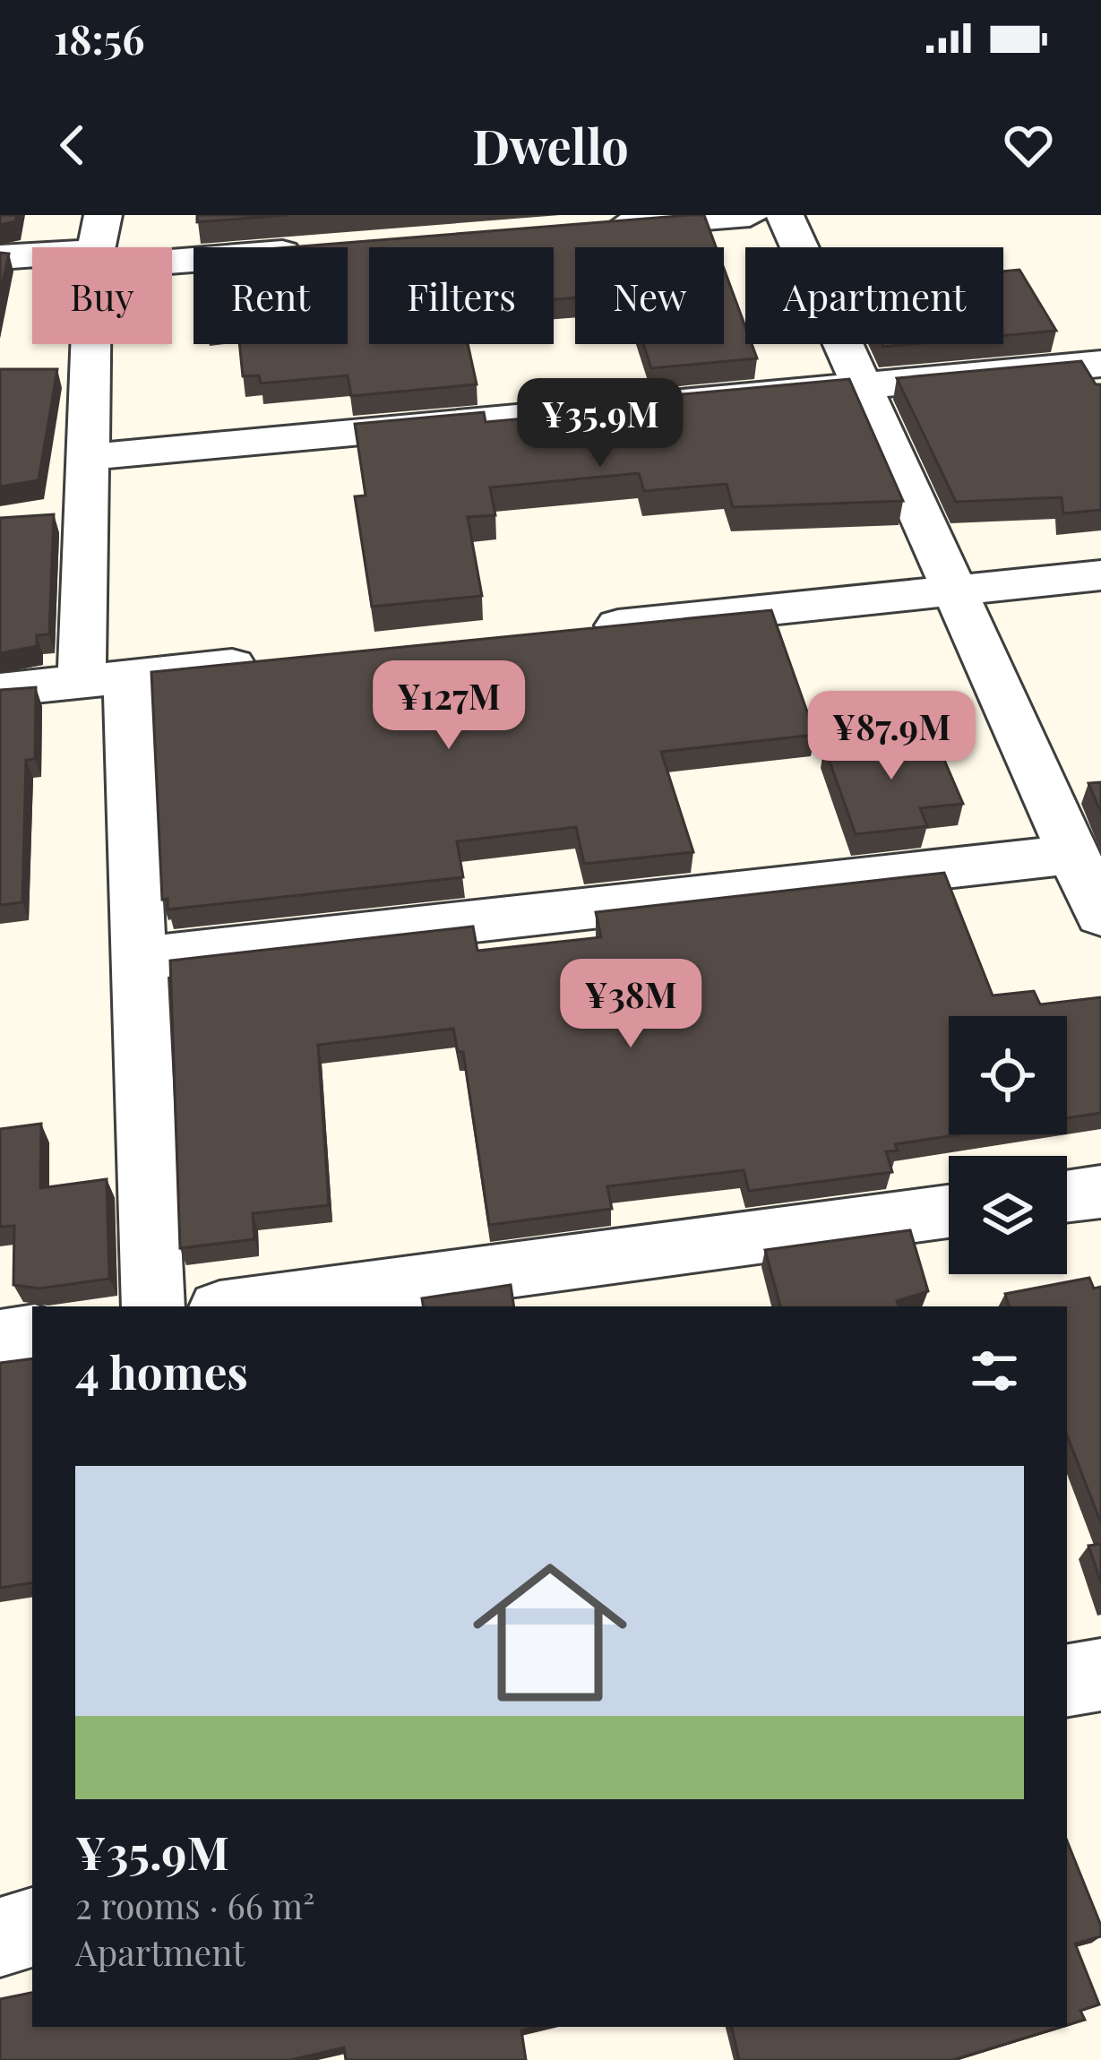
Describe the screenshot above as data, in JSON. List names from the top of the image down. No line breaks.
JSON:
{"page":{"status":"18:56","header":"Dwello","chip":["Buy","Rent","Filters","New","Apartment"],"price":["¥35.9M","¥127M","¥87.9M","¥38M"],"heading":"4 homes","list":[{"name":"¥35.9M","note":"2 rooms · 66 m² · Apartment"}]}}
